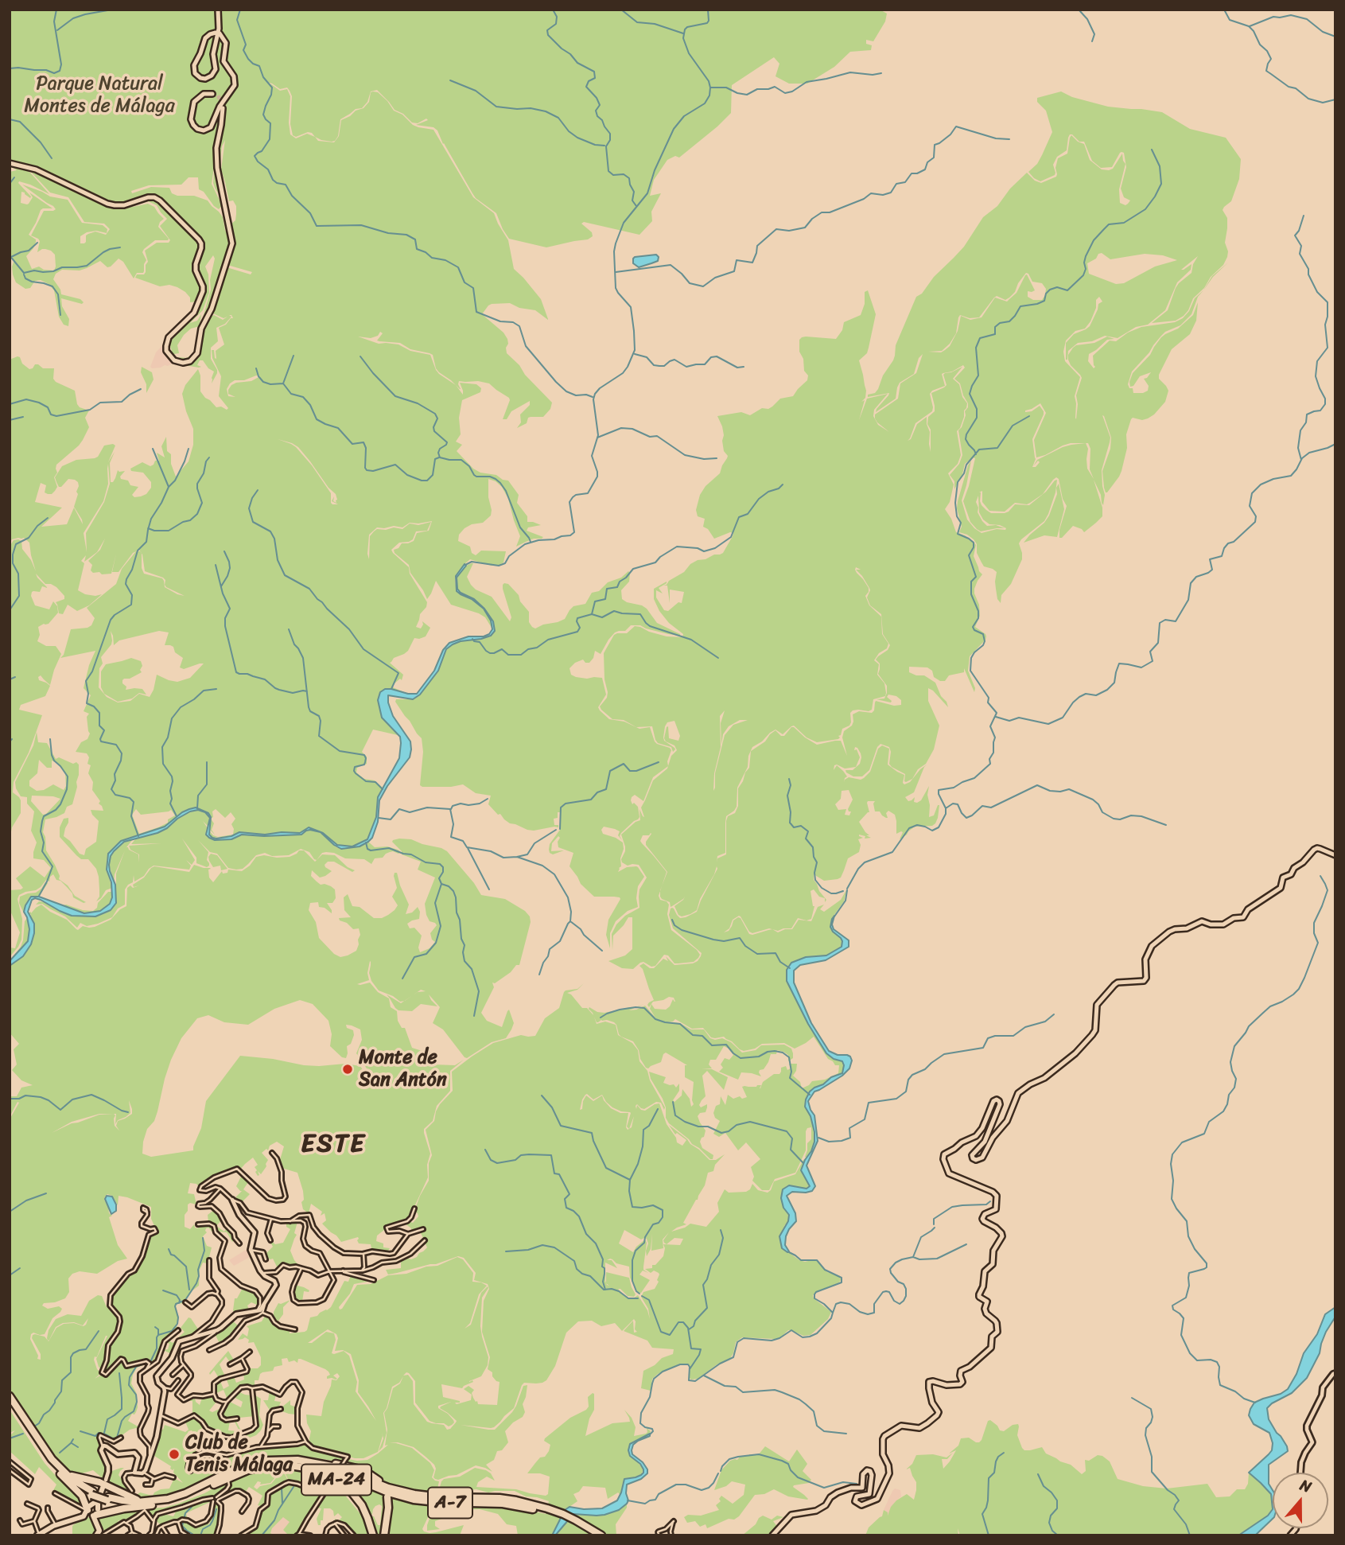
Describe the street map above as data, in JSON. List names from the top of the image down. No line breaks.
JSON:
{"streets":{"highway":["MA-24","A-7"]},"crossings":[["MA-24","A-7"]],"districts":["ESTE"],"parks":["Parque Natural Montes de Málaga"],"places":["Monte de San Antón","Club de Tenis Málaga"],"north":"top"}
